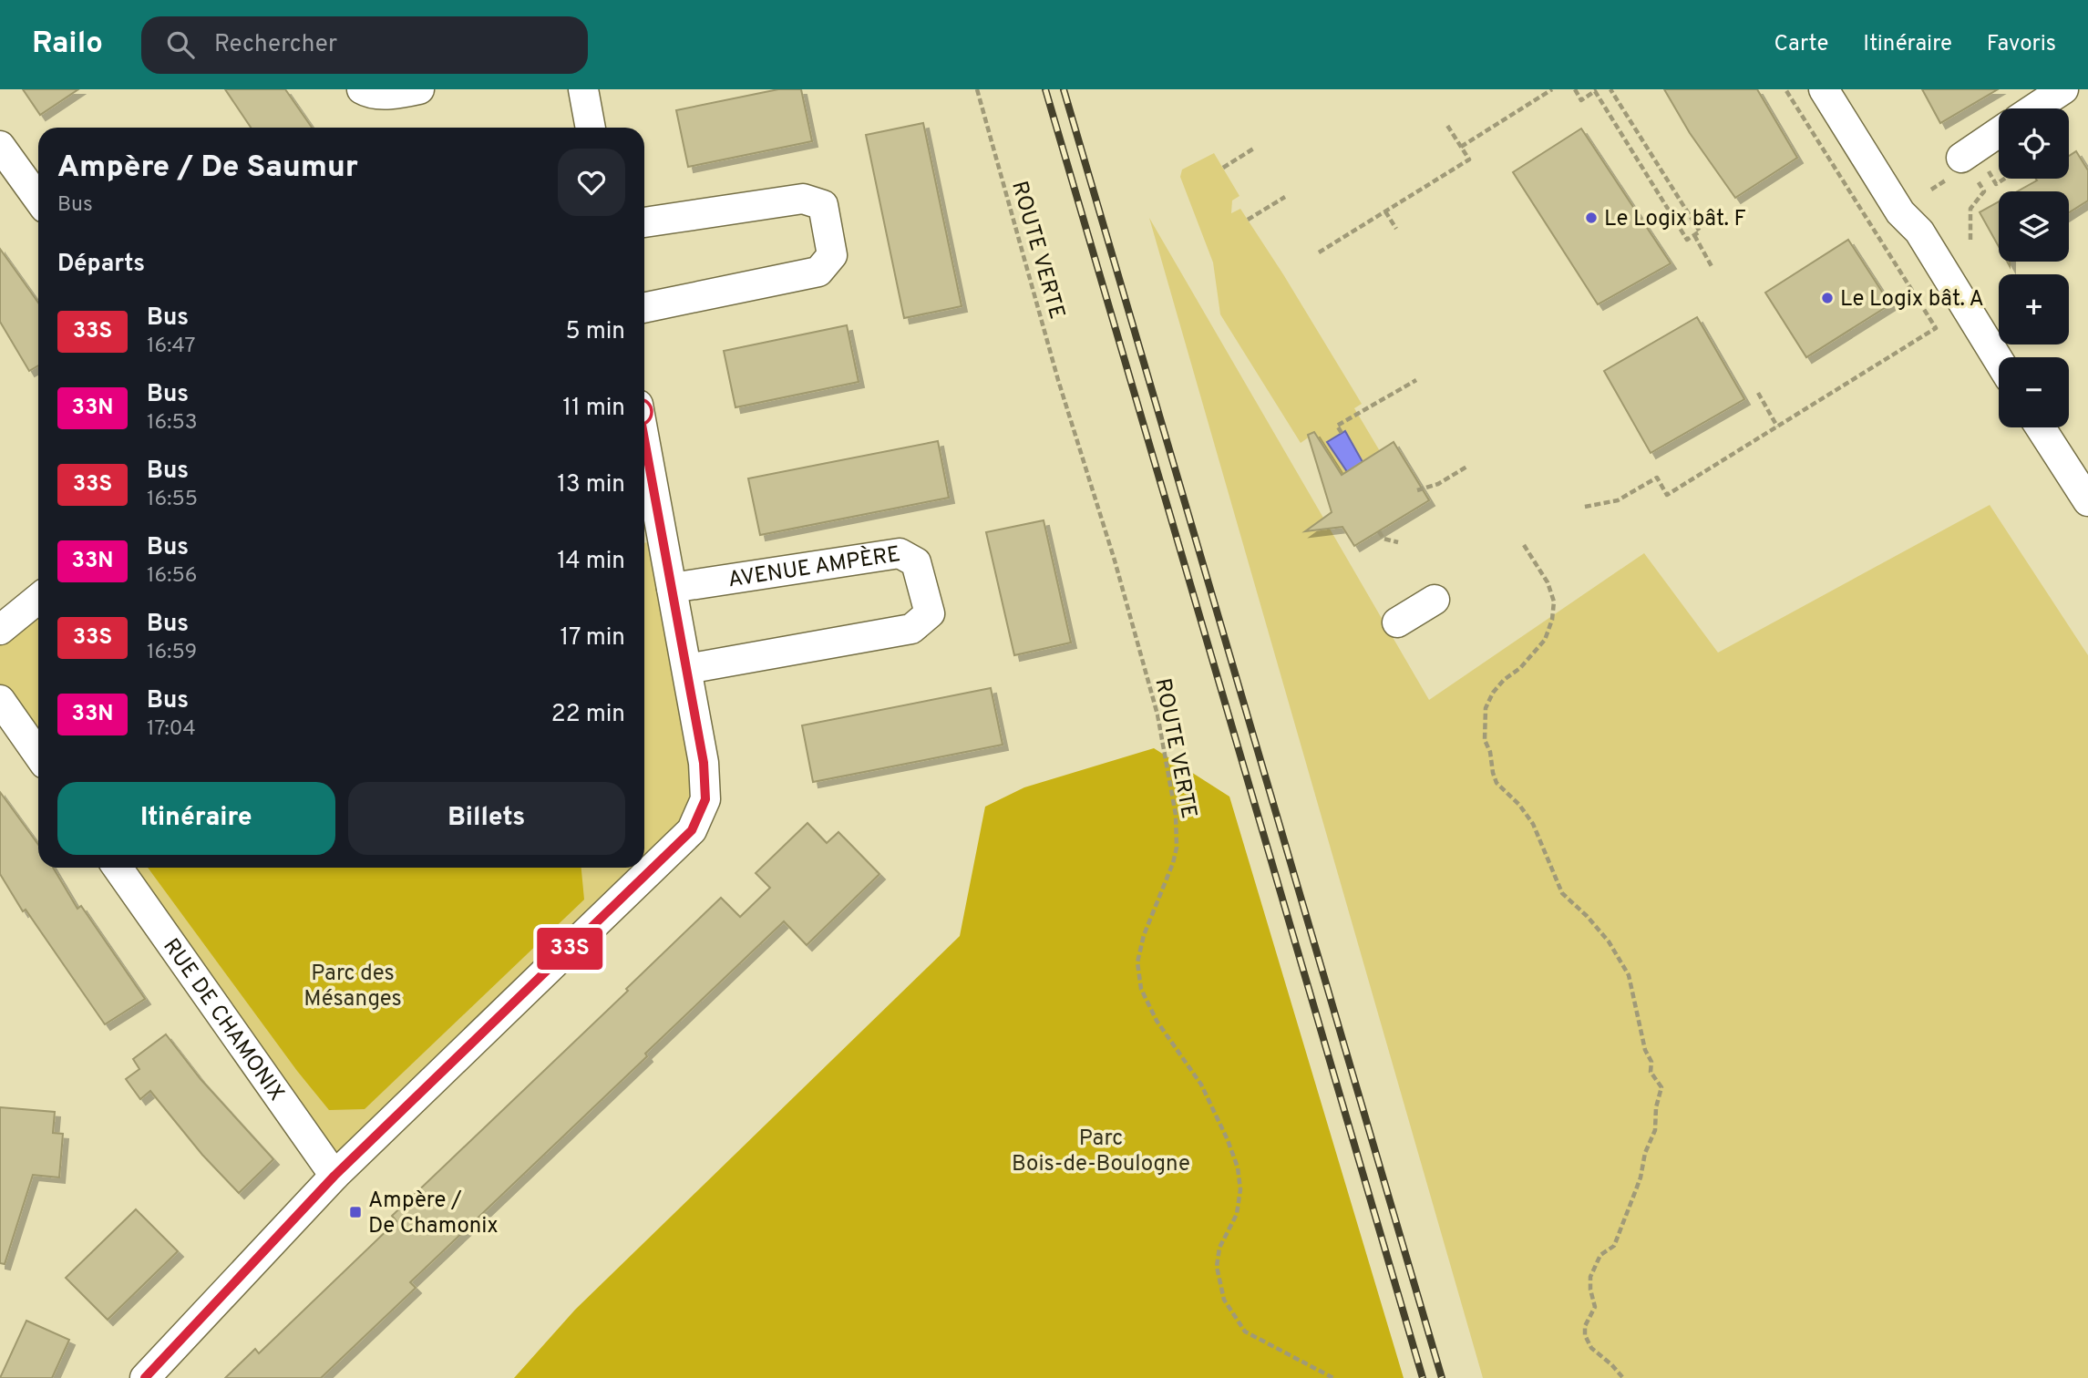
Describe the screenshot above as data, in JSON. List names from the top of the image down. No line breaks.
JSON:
{"streets":{"street":["AVENUE AMPÈRE","RUE DE CHAMONIX"],"path":["ROUTE VERTE"]},"parks":["Parc des Mésanges","Parc Bois-de-Boulogne"],"places":{"other":["Le Logix bât. F","Le Logix bât. A"],"transit":["Ampère / De Chamonix"]},"lines":["bus line 33S"],"page":{"header":"Railo","search":"Rechercher","nav":["Carte","Itinéraire","Favoris"],"on_map":"33S","map_buttons":["+","−"],"heading":[["Ampère / De Saumur","Bus"],"Départs"],"list":[{"mark":"33S","name":"Bus","note":"16:47","value":"5 min"},{"mark":"33N","name":"Bus","note":"16:53","value":"11 min"},{"mark":"33S","name":"Bus","note":"16:55","value":"13 min"},{"mark":"33N","name":"Bus","note":"16:56","value":"14 min"},{"mark":"33S","name":"Bus","note":"16:59","value":"17 min"},{"mark":"33N","name":"Bus","note":"17:04","value":"22 min"}],"buttons":["Itinéraire","Billets"]}}
